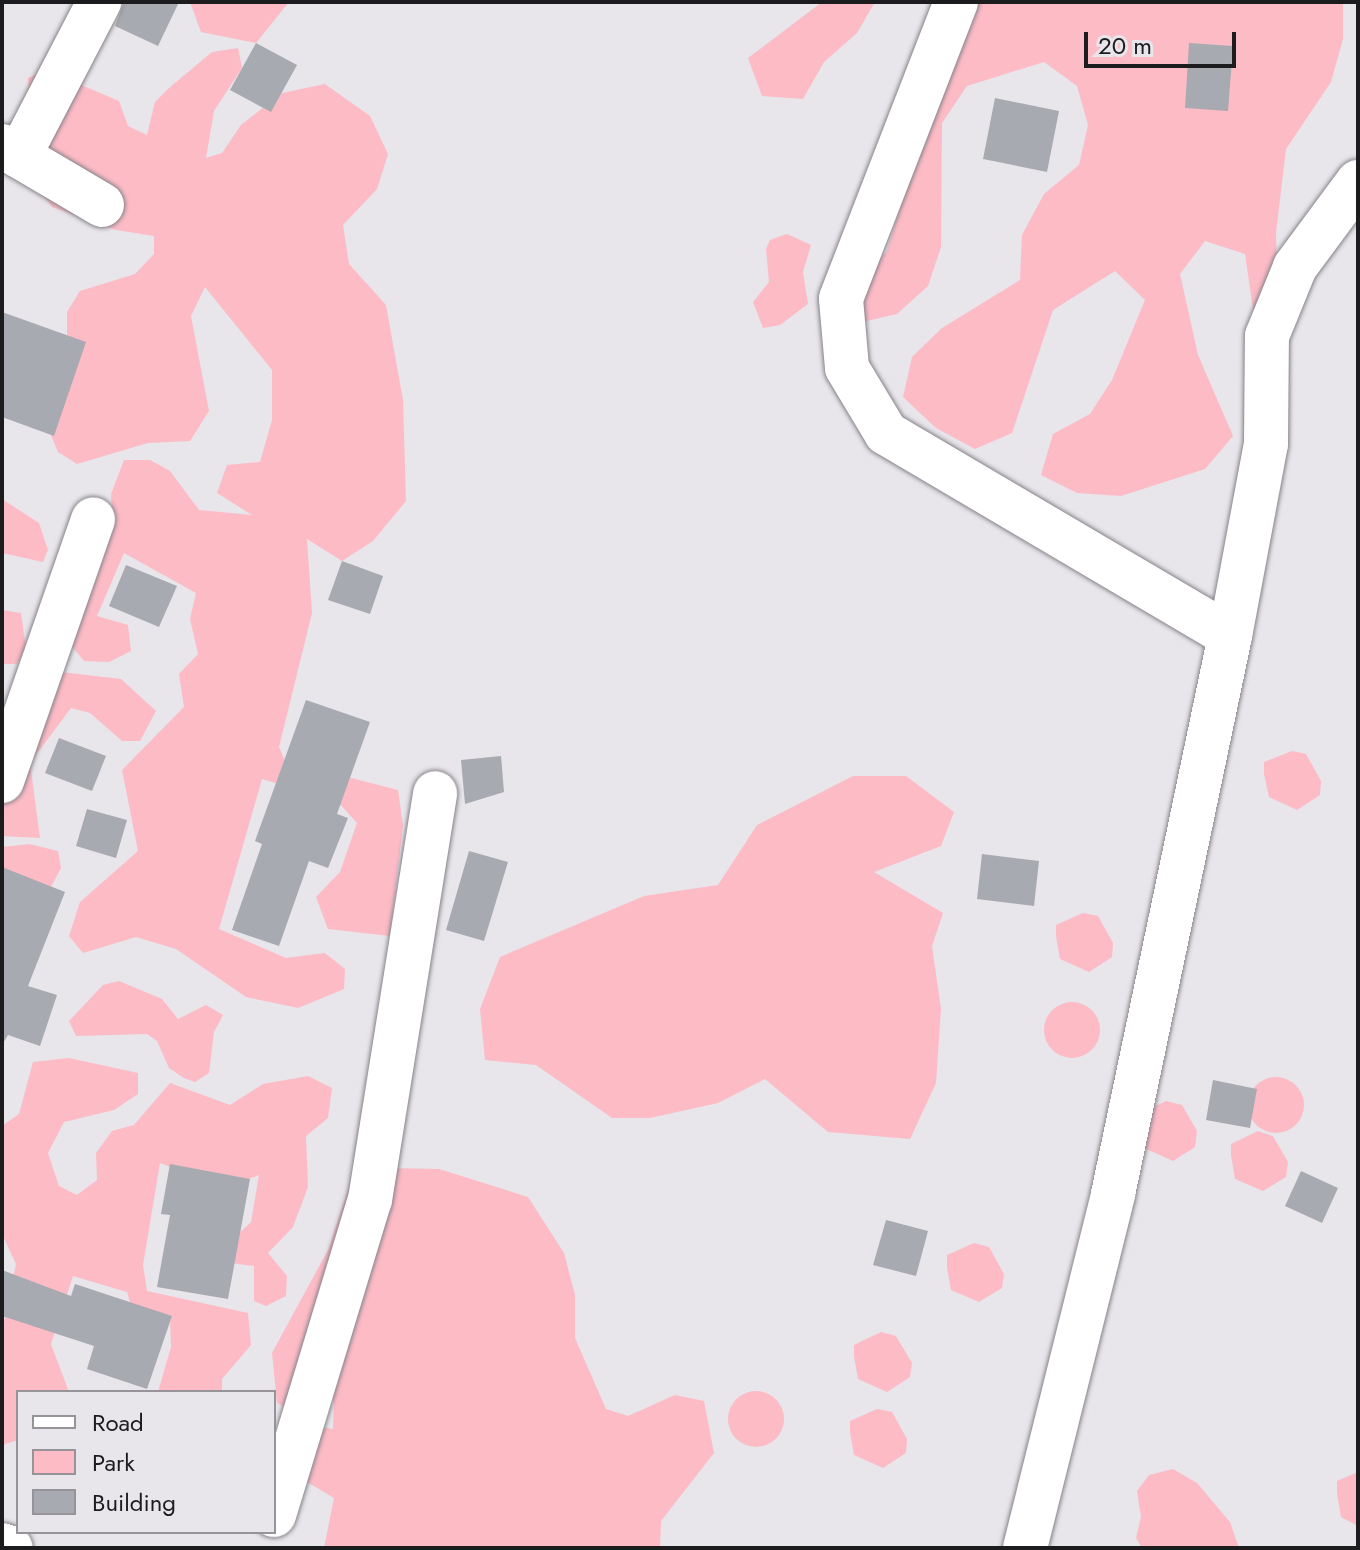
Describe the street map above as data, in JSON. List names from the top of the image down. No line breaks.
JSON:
{"legend":["Road","Park","Building"],"scale_bar":"20 m"}
